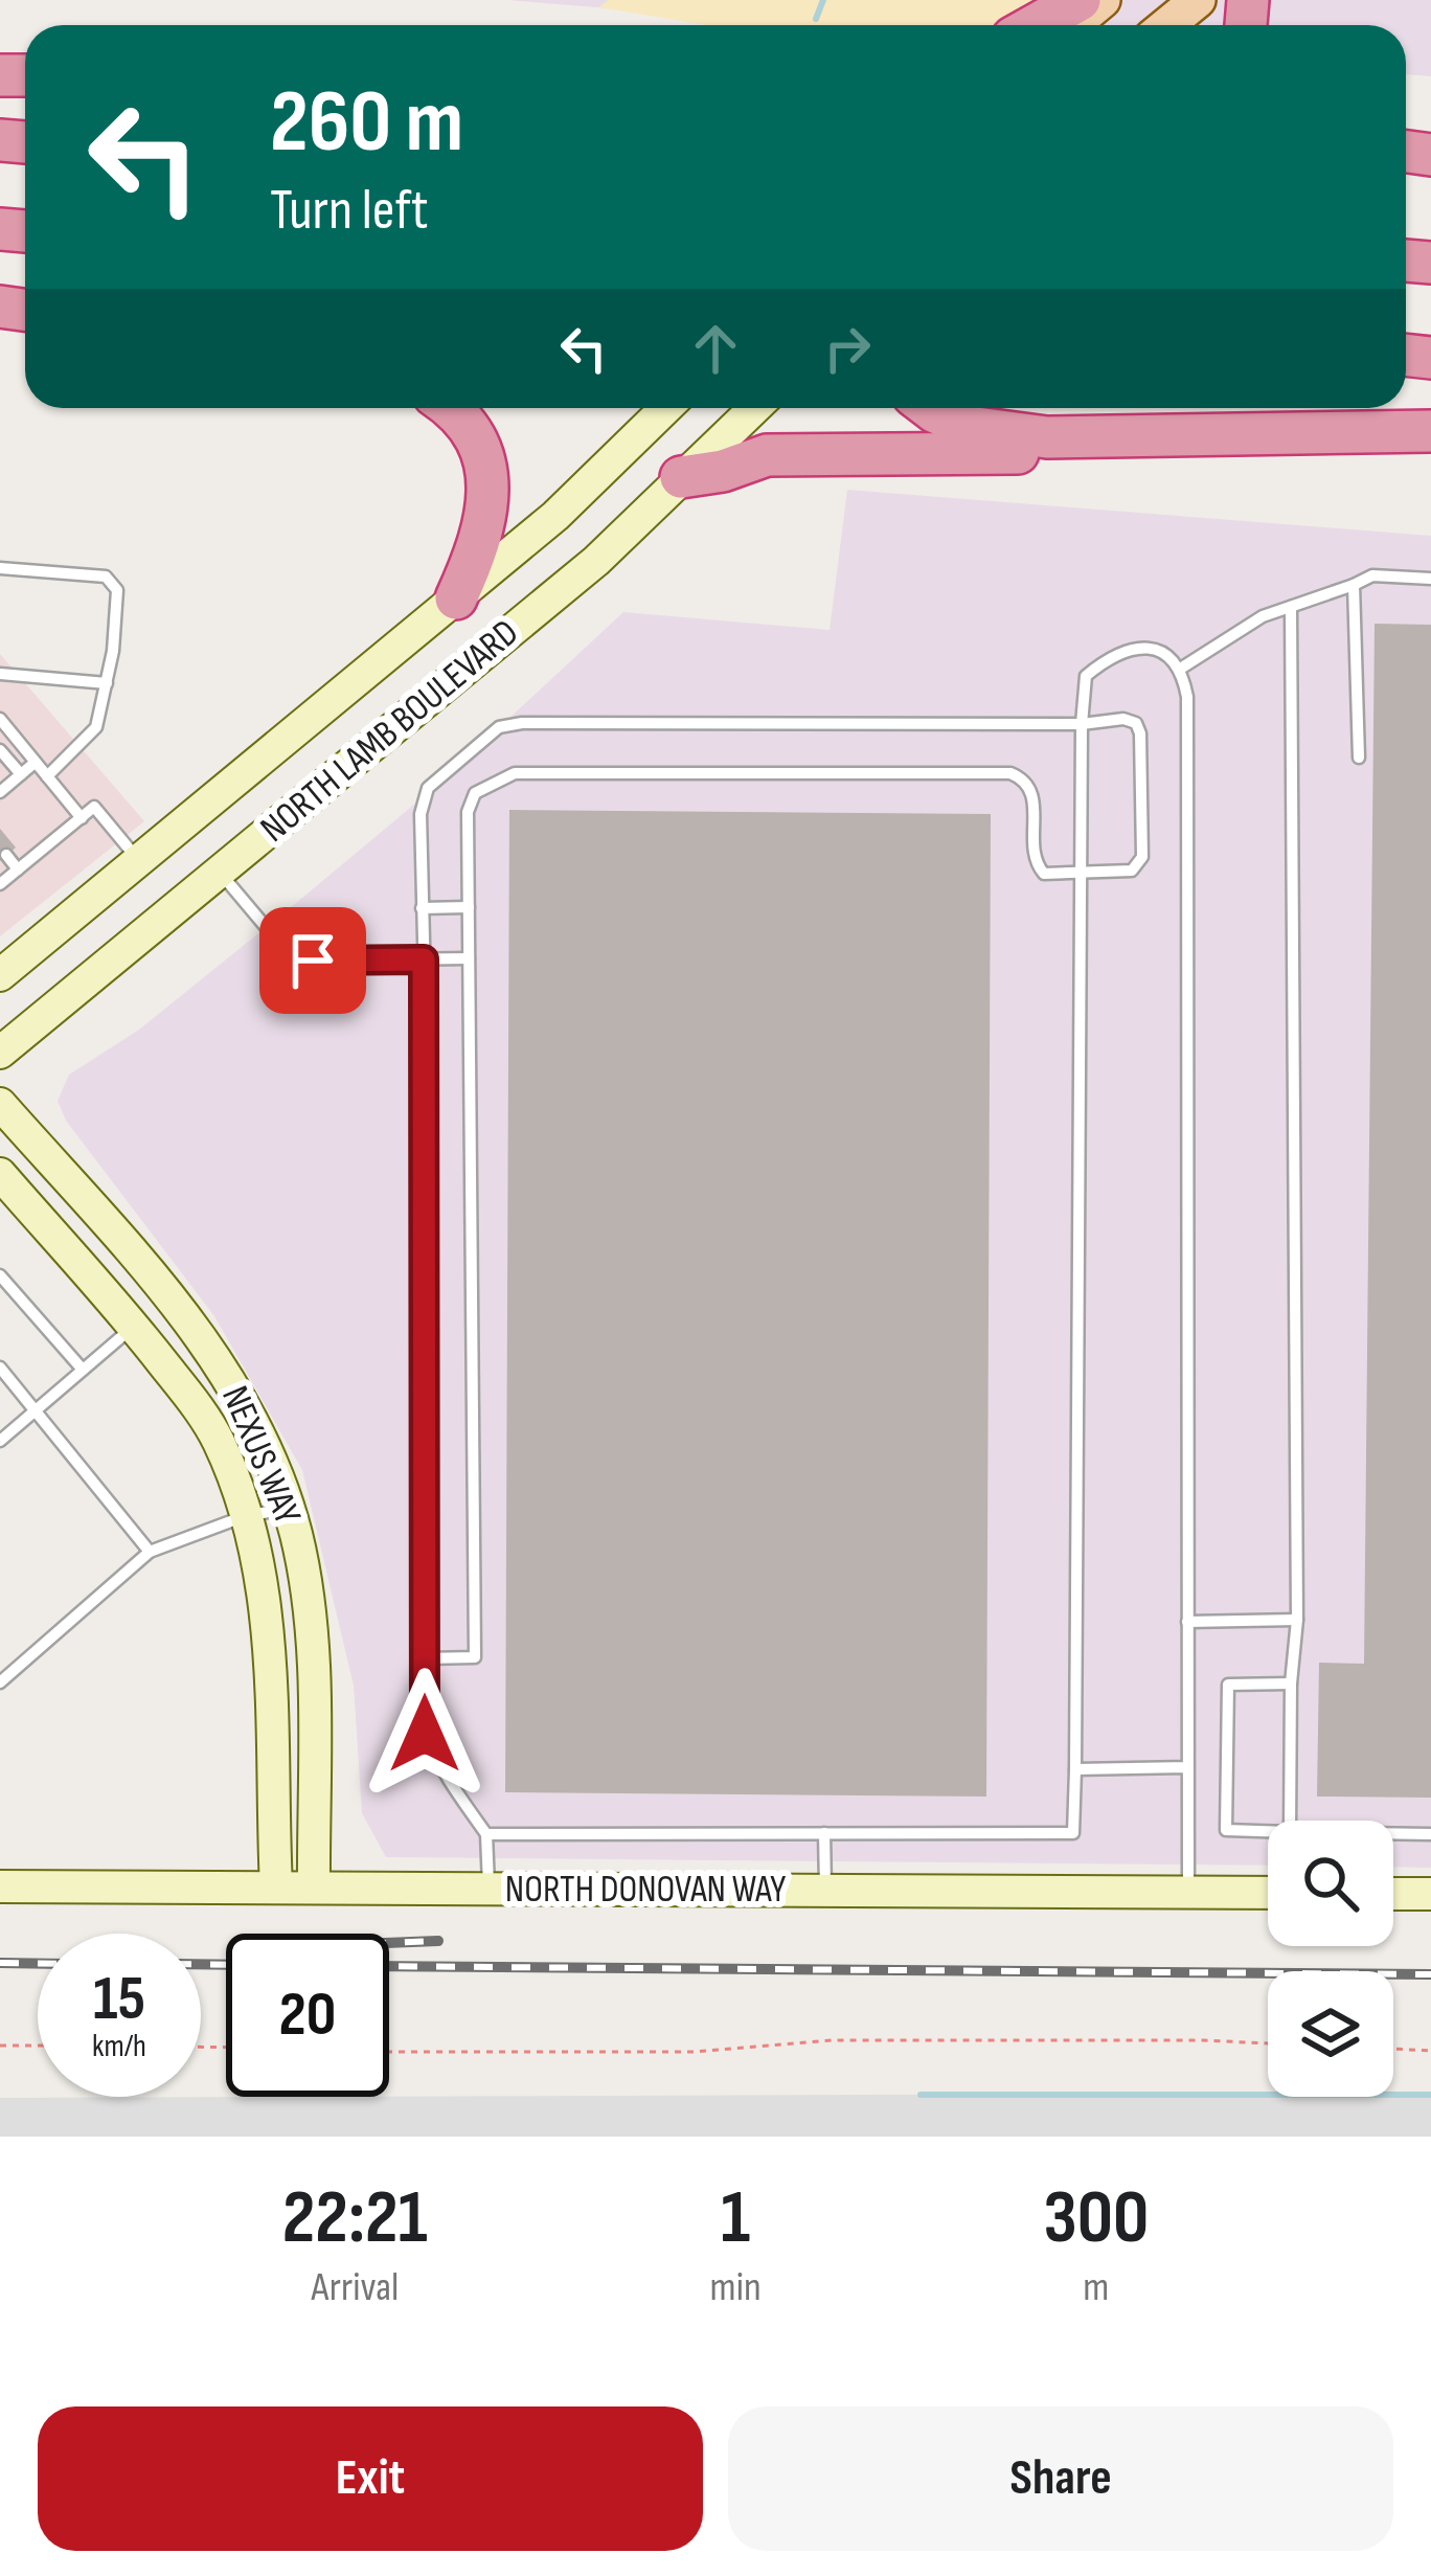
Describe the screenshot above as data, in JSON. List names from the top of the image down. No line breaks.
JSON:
{"streets":{"street":["NORTH LAMB BOULEVARD","NEXUS WAY","NORTH DONOVAN WAY"]},"crossings":[["NEXUS WAY","NORTH DONOVAN WAY"]],"page":{"turn":["260 m","Turn left"],"speed":"15 km/h","limit":"20","eta":["22:21","Arrival","1","min","300","m"],"buttons":["Exit","Share"]}}
